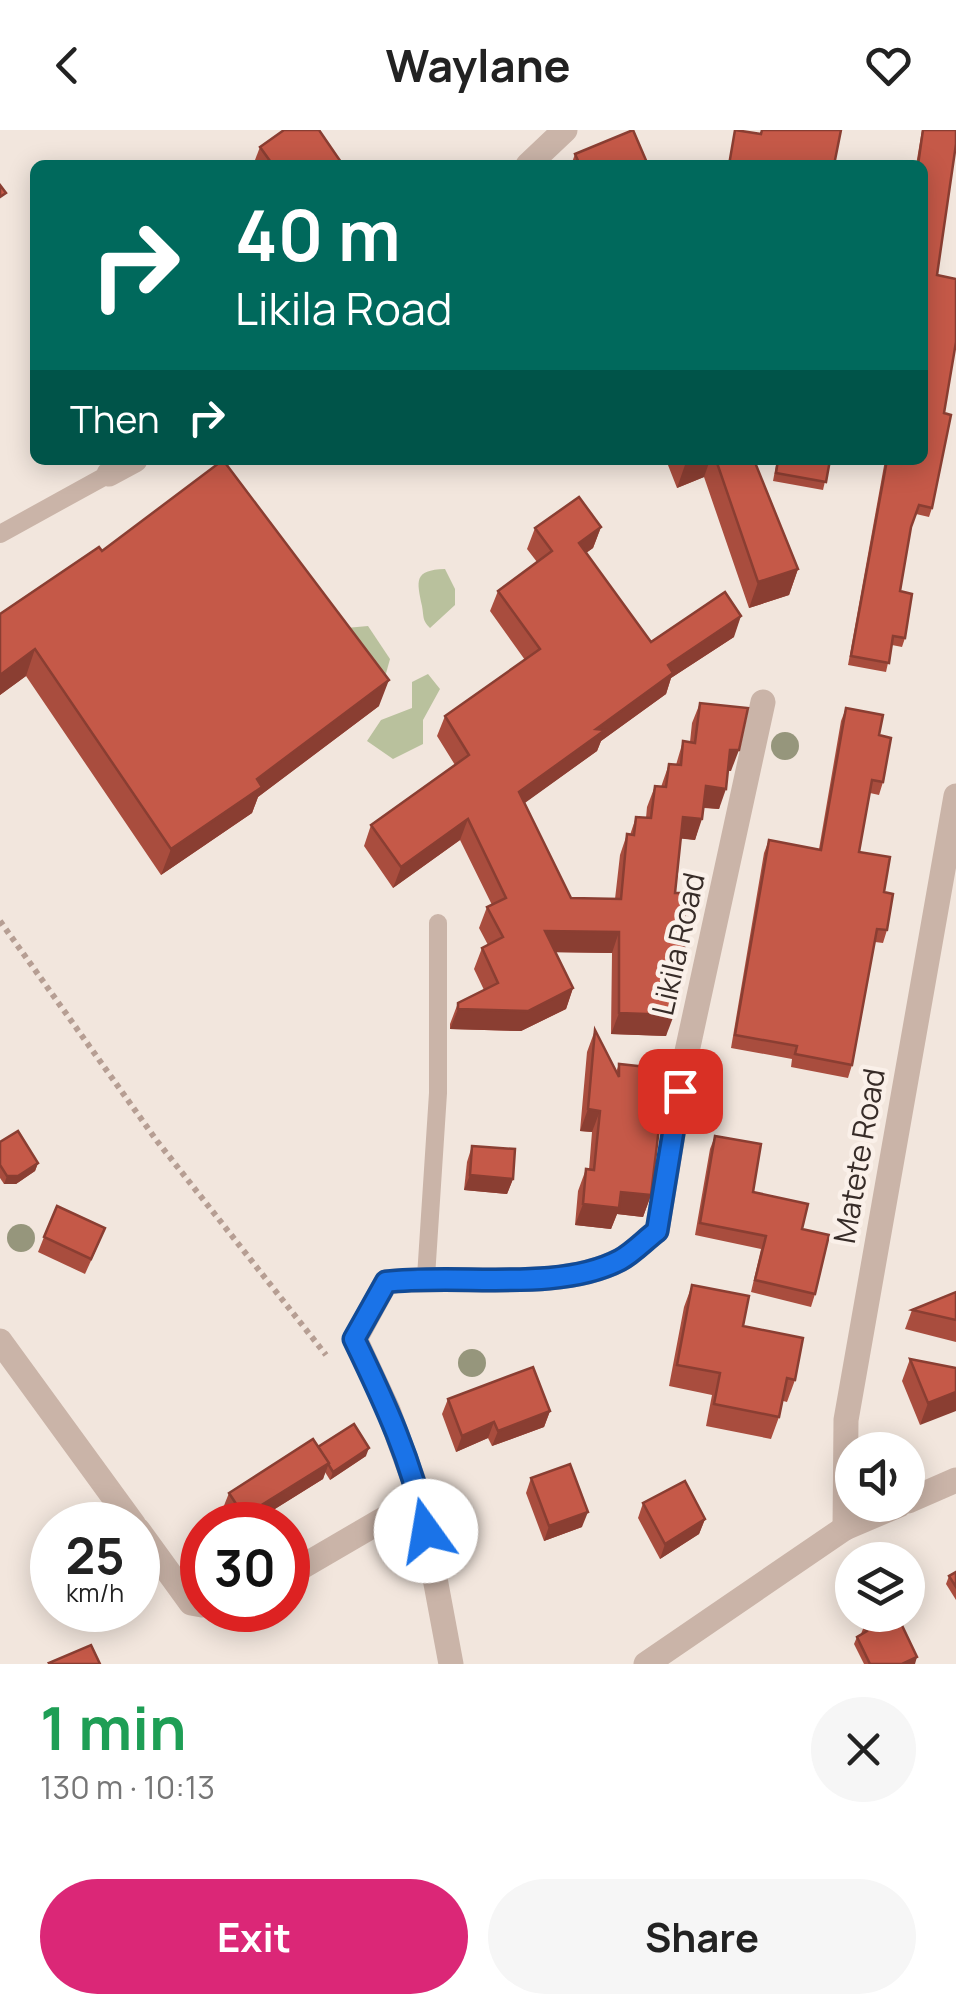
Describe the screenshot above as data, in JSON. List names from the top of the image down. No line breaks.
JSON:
{"streets":{"street":["Likila Road","Matete Road"]},"page":{"header":"Waylane","turn":["40 m","Likila Road"],"then":"Then","speed":"25 km/h","limit":"30","heading":["1 min","130 m · 10:13"],"buttons":["Exit","Share"]}}
